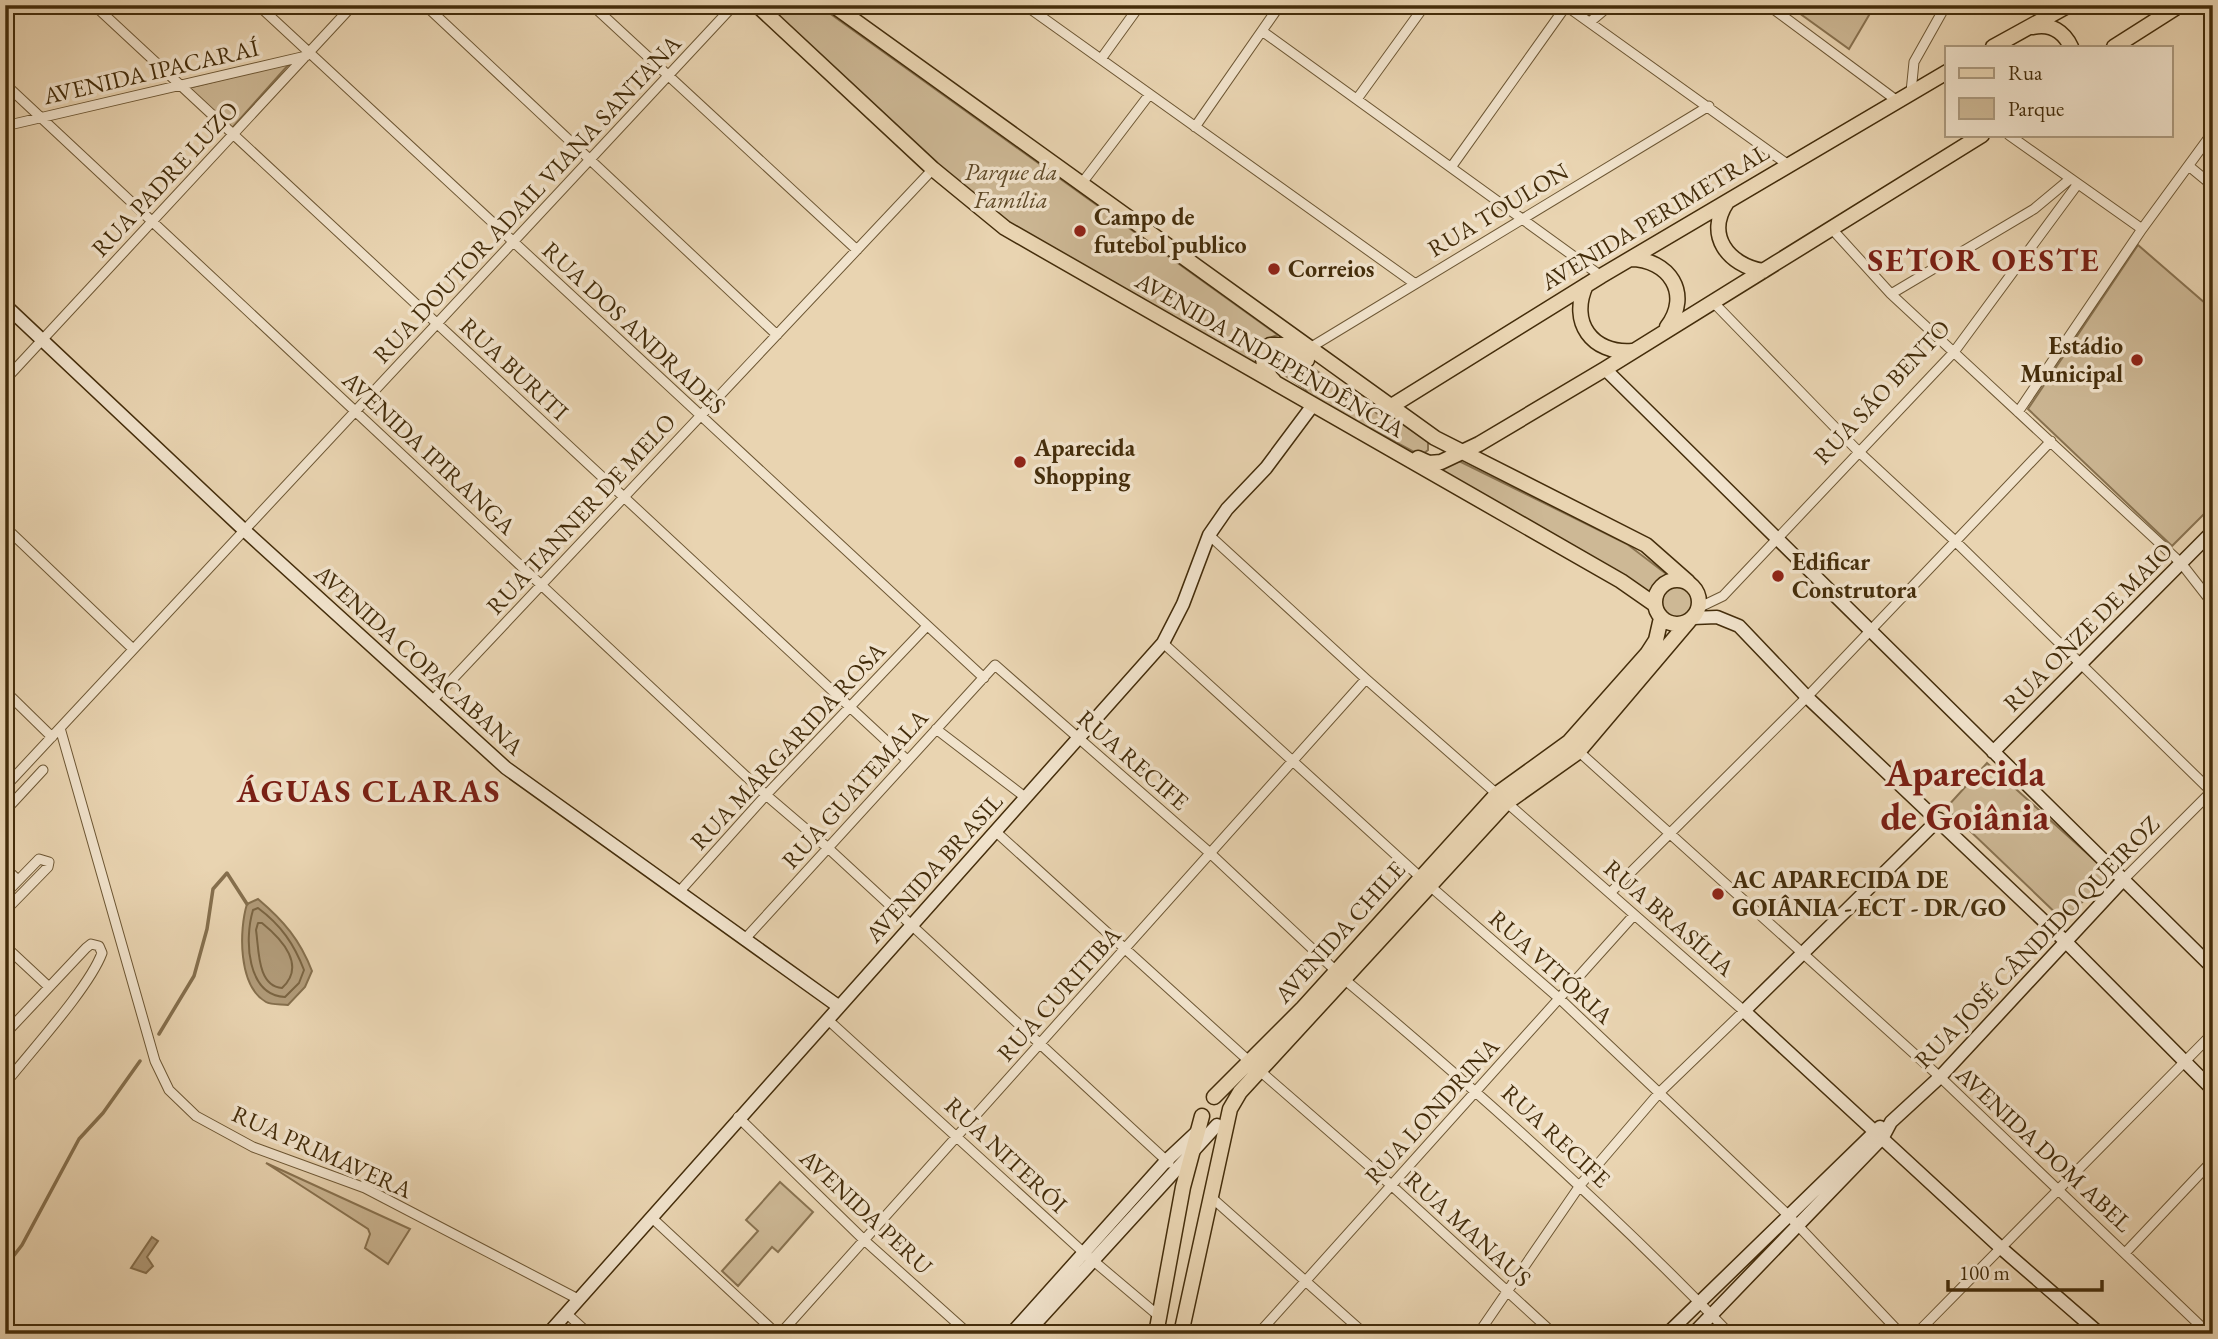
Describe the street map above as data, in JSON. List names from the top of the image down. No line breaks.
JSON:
{"streets":{"main road":["AVENIDA PERIMETRAL","AVENIDA INDEPENDÊNCIA","RUA SÃO BENTO","AVENIDA CHILE"],"street":["AVENIDA IPACARAÍ","RUA PADRE LUZO","RUA DOUTOR ADAIL VIANA SANTANA","RUA TOULON","RUA DOS ANDRADES","RUA BURITI","AVENIDA IPIRANGA","RUA TANNER DE MELO","RUA ONZE DE MAIO","AVENIDA COPACABANA","RUA MARGARIDA ROSA","RUA RECIFE","RUA GUATEMALA","AVENIDA BRASIL","RUA BRASÍLIA","RUA JOSÉ CÂNDIDO QUEIROZ","RUA VITÓRIA","RUA CURITIBA","RUA LONDRINA","AVENIDA DOM ABEL","RUA PRIMAVERA","RUA NITERÓI","AVENIDA PERU","RUA MANAUS"]},"crossings":[["AVENIDA IPACARAÍ","RUA PADRE LUZO"],["AVENIDA IPACARAÍ","RUA DOS ANDRADES"],["AVENIDA IPACARAÍ","RUA BURITI"],["AVENIDA IPACARAÍ","AVENIDA IPIRANGA"],["RUA PADRE LUZO","RUA DOS ANDRADES"],["RUA PADRE LUZO","RUA BURITI"],["RUA PADRE LUZO","AVENIDA IPIRANGA"],["RUA PADRE LUZO","AVENIDA COPACABANA"],["RUA DOUTOR ADAIL VIANA SANTANA","RUA DOS ANDRADES"],["RUA DOUTOR ADAIL VIANA SANTANA","RUA BURITI"],["RUA DOUTOR ADAIL VIANA SANTANA","AVENIDA IPIRANGA"],["RUA DOUTOR ADAIL VIANA SANTANA","AVENIDA COPACABANA"],["RUA DOUTOR ADAIL VIANA SANTANA","RUA PRIMAVERA"],["RUA TOULON","AVENIDA INDEPENDÊNCIA"],["AVENIDA PERIMETRAL","AVENIDA INDEPENDÊNCIA"],["RUA DOS ANDRADES","RUA TANNER DE MELO"],["RUA DOS ANDRADES","RUA MARGARIDA ROSA"],["RUA DOS ANDRADES","RUA GUATEMALA"],["AVENIDA INDEPENDÊNCIA","RUA SÃO BENTO"],["AVENIDA INDEPENDÊNCIA","RUA TANNER DE MELO"],["AVENIDA INDEPENDÊNCIA","AVENIDA BRASIL"],["RUA BURITI","RUA TANNER DE MELO"],["RUA BURITI","RUA MARGARIDA ROSA"],["RUA BURITI","RUA GUATEMALA"],["RUA SÃO BENTO","RUA BRASÍLIA"],["RUA SÃO BENTO","AVENIDA CHILE"],["RUA SÃO BENTO","AVENIDA DOM ABEL"],["AVENIDA IPIRANGA","RUA TANNER DE MELO"],["AVENIDA IPIRANGA","RUA MARGARIDA ROSA"],["AVENIDA IPIRANGA","RUA GUATEMALA"],["AVENIDA IPIRANGA","AVENIDA BRASIL"],["AVENIDA IPIRANGA","AVENIDA CHILE"],["AVENIDA IPIRANGA","RUA CURITIBA"],["RUA TANNER DE MELO","AVENIDA COPACABANA"],["AVENIDA COPACABANA","RUA MARGARIDA ROSA"],["AVENIDA COPACABANA","RUA GUATEMALA"],["AVENIDA COPACABANA","AVENIDA BRASIL"],["RUA RECIFE","RUA GUATEMALA"],["RUA RECIFE","AVENIDA BRASIL"],["RUA RECIFE","AVENIDA CHILE"],["RUA RECIFE","RUA CURITIBA"],["RUA RECIFE","RUA LONDRINA"],["AVENIDA BRASIL","RUA BRASÍLIA"],["AVENIDA BRASIL","RUA VITÓRIA"],["AVENIDA BRASIL","RUA PRIMAVERA"],["AVENIDA BRASIL","RUA NITERÓI"],["AVENIDA BRASIL","AVENIDA PERU"],["AVENIDA BRASIL","RUA MANAUS"],["RUA BRASÍLIA","AVENIDA CHILE"],["RUA BRASÍLIA","RUA JOSÉ CÂNDIDO QUEIROZ"],["RUA BRASÍLIA","RUA CURITIBA"],["RUA BRASÍLIA","RUA LONDRINA"],["AVENIDA CHILE","RUA VITÓRIA"],["AVENIDA CHILE","RUA NITERÓI"],["AVENIDA CHILE","RUA MANAUS"],["RUA JOSÉ CÂNDIDO QUEIROZ","AVENIDA DOM ABEL"],["RUA VITÓRIA","RUA CURITIBA"],["RUA VITÓRIA","RUA LONDRINA"],["RUA CURITIBA","RUA NITERÓI"],["RUA CURITIBA","AVENIDA PERU"],["RUA CURITIBA","RUA MANAUS"],["RUA LONDRINA","RUA MANAUS"]],"districts":["SETOR OESTE","Aparecida de Goiânia","ÁGUAS CLARAS"],"parks":["Parque da Família"],"places":["Campo de futebol publico","Correios","Estádio Municipal","Aparecida Shopping","Edificar Construtora","AC APARECIDA DE GOIÂNIA - ECT - DR/GO"],"legend":["Rua","Parque"],"scale_bar":"100 m"}
